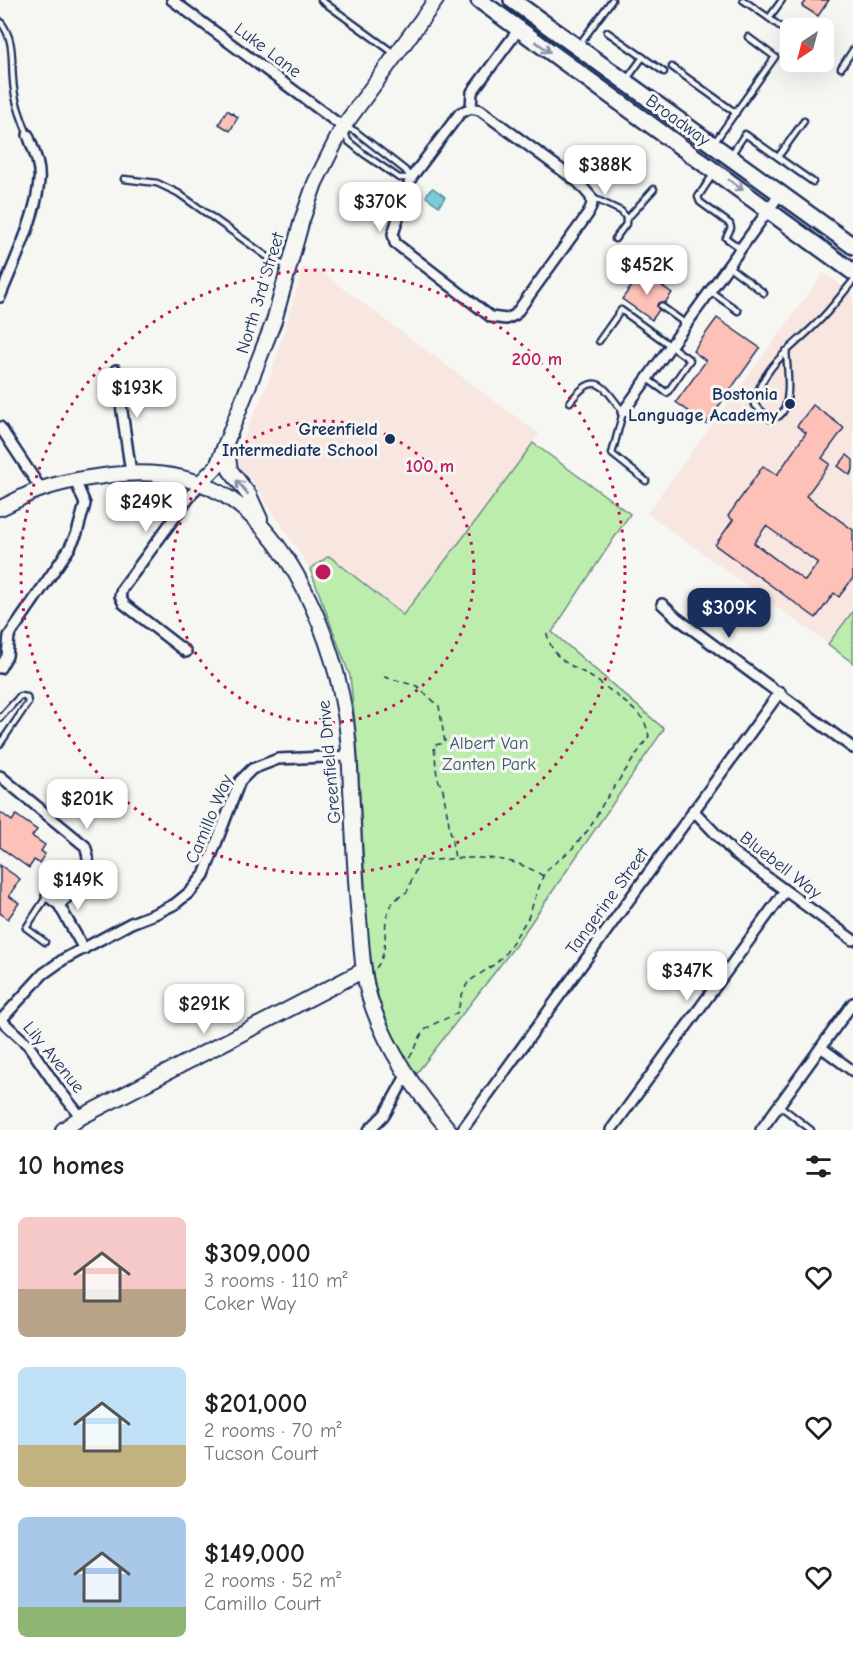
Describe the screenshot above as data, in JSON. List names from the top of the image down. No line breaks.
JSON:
{"streets":{"main road":["Broadway","North 3rd Street","Greenfield Drive"],"street":["Luke Lane","Camillo Way","Bluebell Way","Tangerine Street","Lily Avenue"]},"crossings":[["Luke Lane","North 3rd Street"],["North 3rd Street","Greenfield Drive"],["Greenfield Drive","Camillo Way"],["Camillo Way","Lily Avenue"],["Bluebell Way","Tangerine Street"]],"parks":["Albert Van Zanten Park"],"places":["Bostonia Language Academy","Greenfield Intermediate School"],"north":"bottom left","page":{"price":["$388K","$370K","$452K","$193K","$249K","$309K","$201K","$149K","$347K","$291K"],"heading":"10 homes","list":[{"name":"$309,000","note":"3 rooms · 110 m² · Coker Way"},{"name":"$201,000","note":"2 rooms · 70 m² · Tucson Court"},{"name":"$149,000","note":"2 rooms · 52 m² · Camillo Court"}]},"rings":["200 m","100 m"]}
